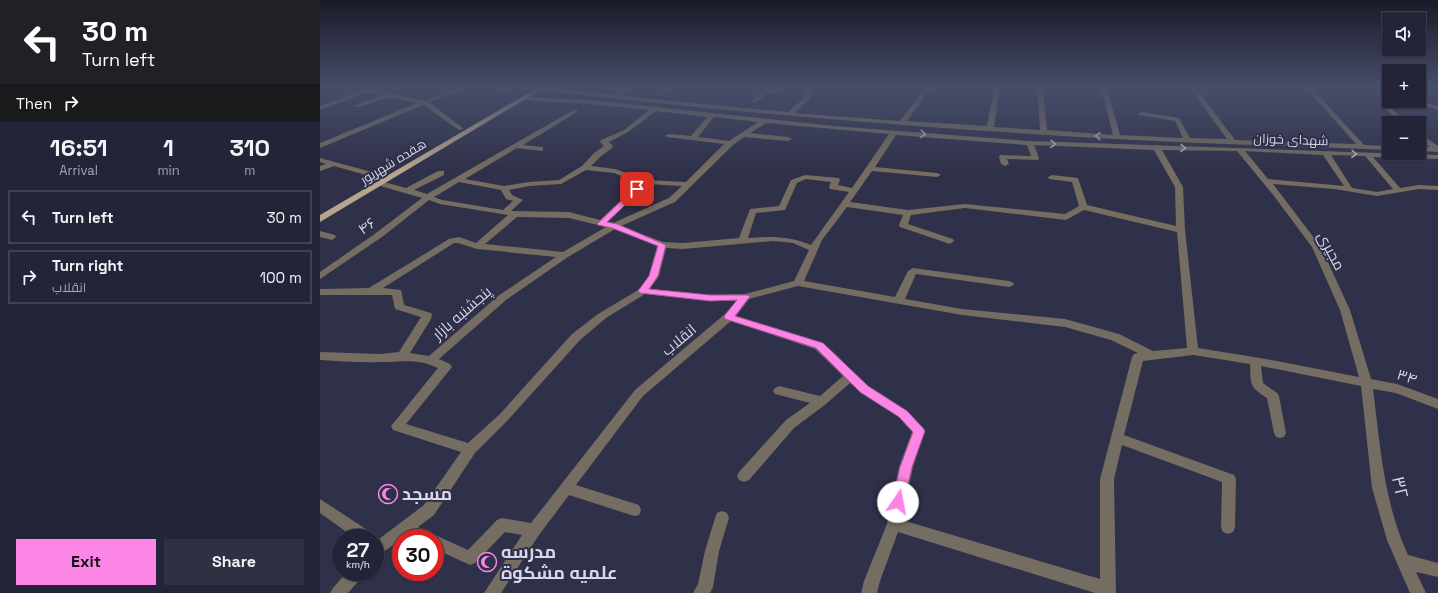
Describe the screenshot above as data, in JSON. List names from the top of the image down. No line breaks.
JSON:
{"streets":{"main road":["هفده شهریور"],"street":["شهدای خوزان","۴۶","مجیری","پنجشنبه بازار","انقلاب","۳۴","۳۲"]},"crossings":[["شهدای خوزان","مجیری"],["شهدای خوزان","پنجشنبه بازار"],["مجیری","۳۴"],["مجیری","۳۲"],["۳۴","۳۲"]],"places":{"mosque":["مسجد","مدرسه علمیه مشکوة"]},"page":{"turn":["30 m","Turn left"],"map_buttons":["+","−"],"then":"Then","eta":["16:51","Arrival","1","min","310","m"],"list":[{"name":"Turn left","value":"30 m"},{"name":"Turn right","note":"انقلاب","value":"100 m"}],"speed":"27 km/h","limit":"30","buttons":["Exit","Share"]}}
